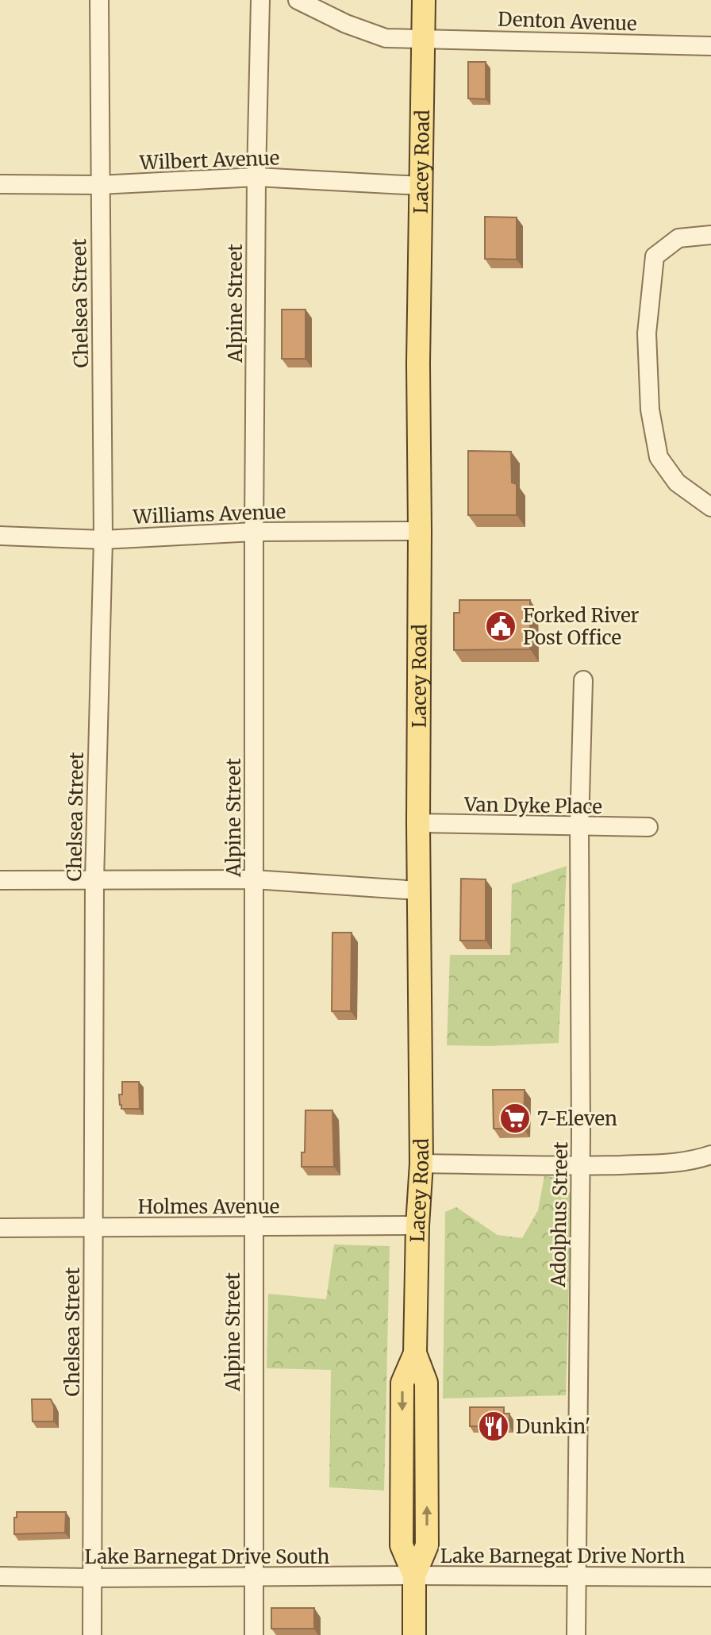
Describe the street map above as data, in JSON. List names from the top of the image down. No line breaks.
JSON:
{"streets":{"main road":["Lacey Road"],"street":["Denton Avenue","Wilbert Avenue","Chelsea Street","Alpine Street","Williams Avenue","Van Dyke Place","Holmes Avenue","Adolphus Street","Lake Barnegat Drive North","Lake Barnegat Drive South"]},"crossings":[["Denton Avenue","Lacey Road"],["Wilbert Avenue","Lacey Road"],["Wilbert Avenue","Chelsea Street"],["Wilbert Avenue","Alpine Street"],["Lacey Road","Williams Avenue"],["Lacey Road","Van Dyke Place"],["Lacey Road","Holmes Avenue"],["Lacey Road","Lake Barnegat Drive North"],["Lacey Road","Lake Barnegat Drive South"],["Chelsea Street","Williams Avenue"],["Chelsea Street","Holmes Avenue"],["Chelsea Street","Lake Barnegat Drive South"],["Alpine Street","Williams Avenue"],["Alpine Street","Holmes Avenue"],["Alpine Street","Lake Barnegat Drive South"],["Van Dyke Place","Adolphus Street"],["Adolphus Street","Lake Barnegat Drive North"],["Lake Barnegat Drive North","Lake Barnegat Drive South"]],"places":{"public building":["Forked River Post Office"],"supermarket":["7-Eleven"],"restaurant":["Dunkin'"]}}
